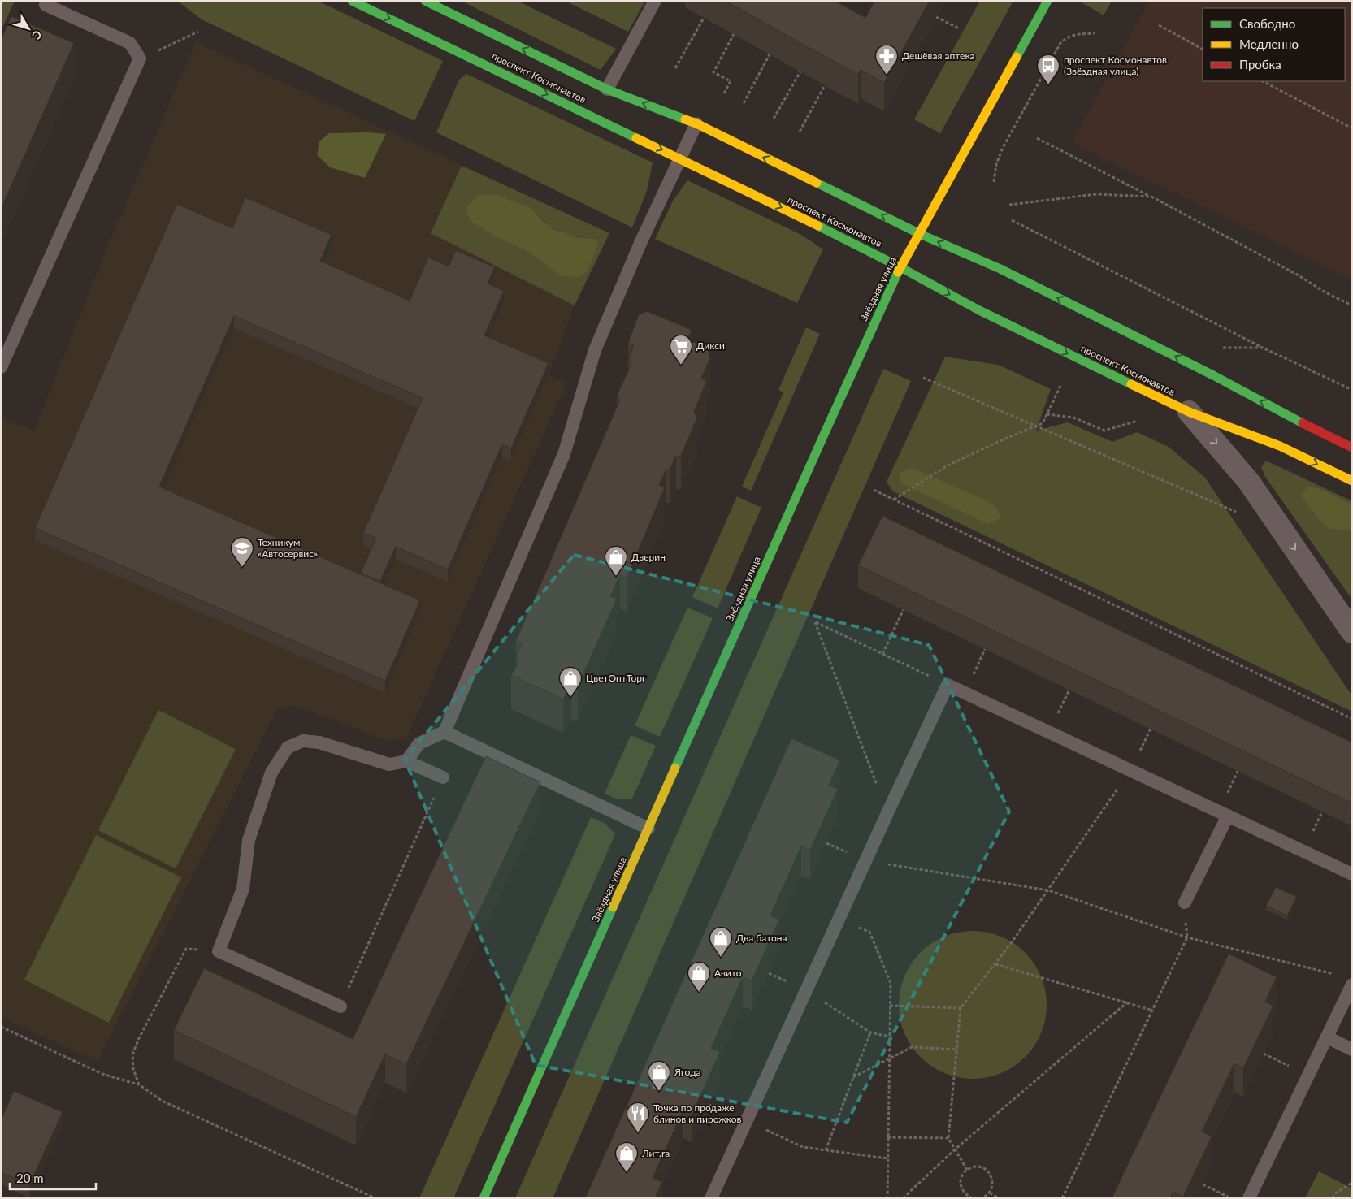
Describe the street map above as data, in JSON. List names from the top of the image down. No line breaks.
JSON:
{"streets":{"street":["проспект Космонавтов","Звёздная улица"]},"crossings":[["проспект Космонавтов","Звёздная улица"]],"places":{"pharmacy":["Дешёвая аптека"],"bus stop":["проспект Космонавтов (Звёздная улица)"],"supermarket":["Дикси"],"school or university":["Техникум «Автосервис»"],"shop":["Дверин","ЦветОптТорг","Два батона","Авито","Ягода","Лит.ra"],"restaurant":["Точка по продаже блинов и пирожков"]},"legend":["Свободно","Медленно","Пробка"],"scale_bar":"20 m","north":"bottom right"}
